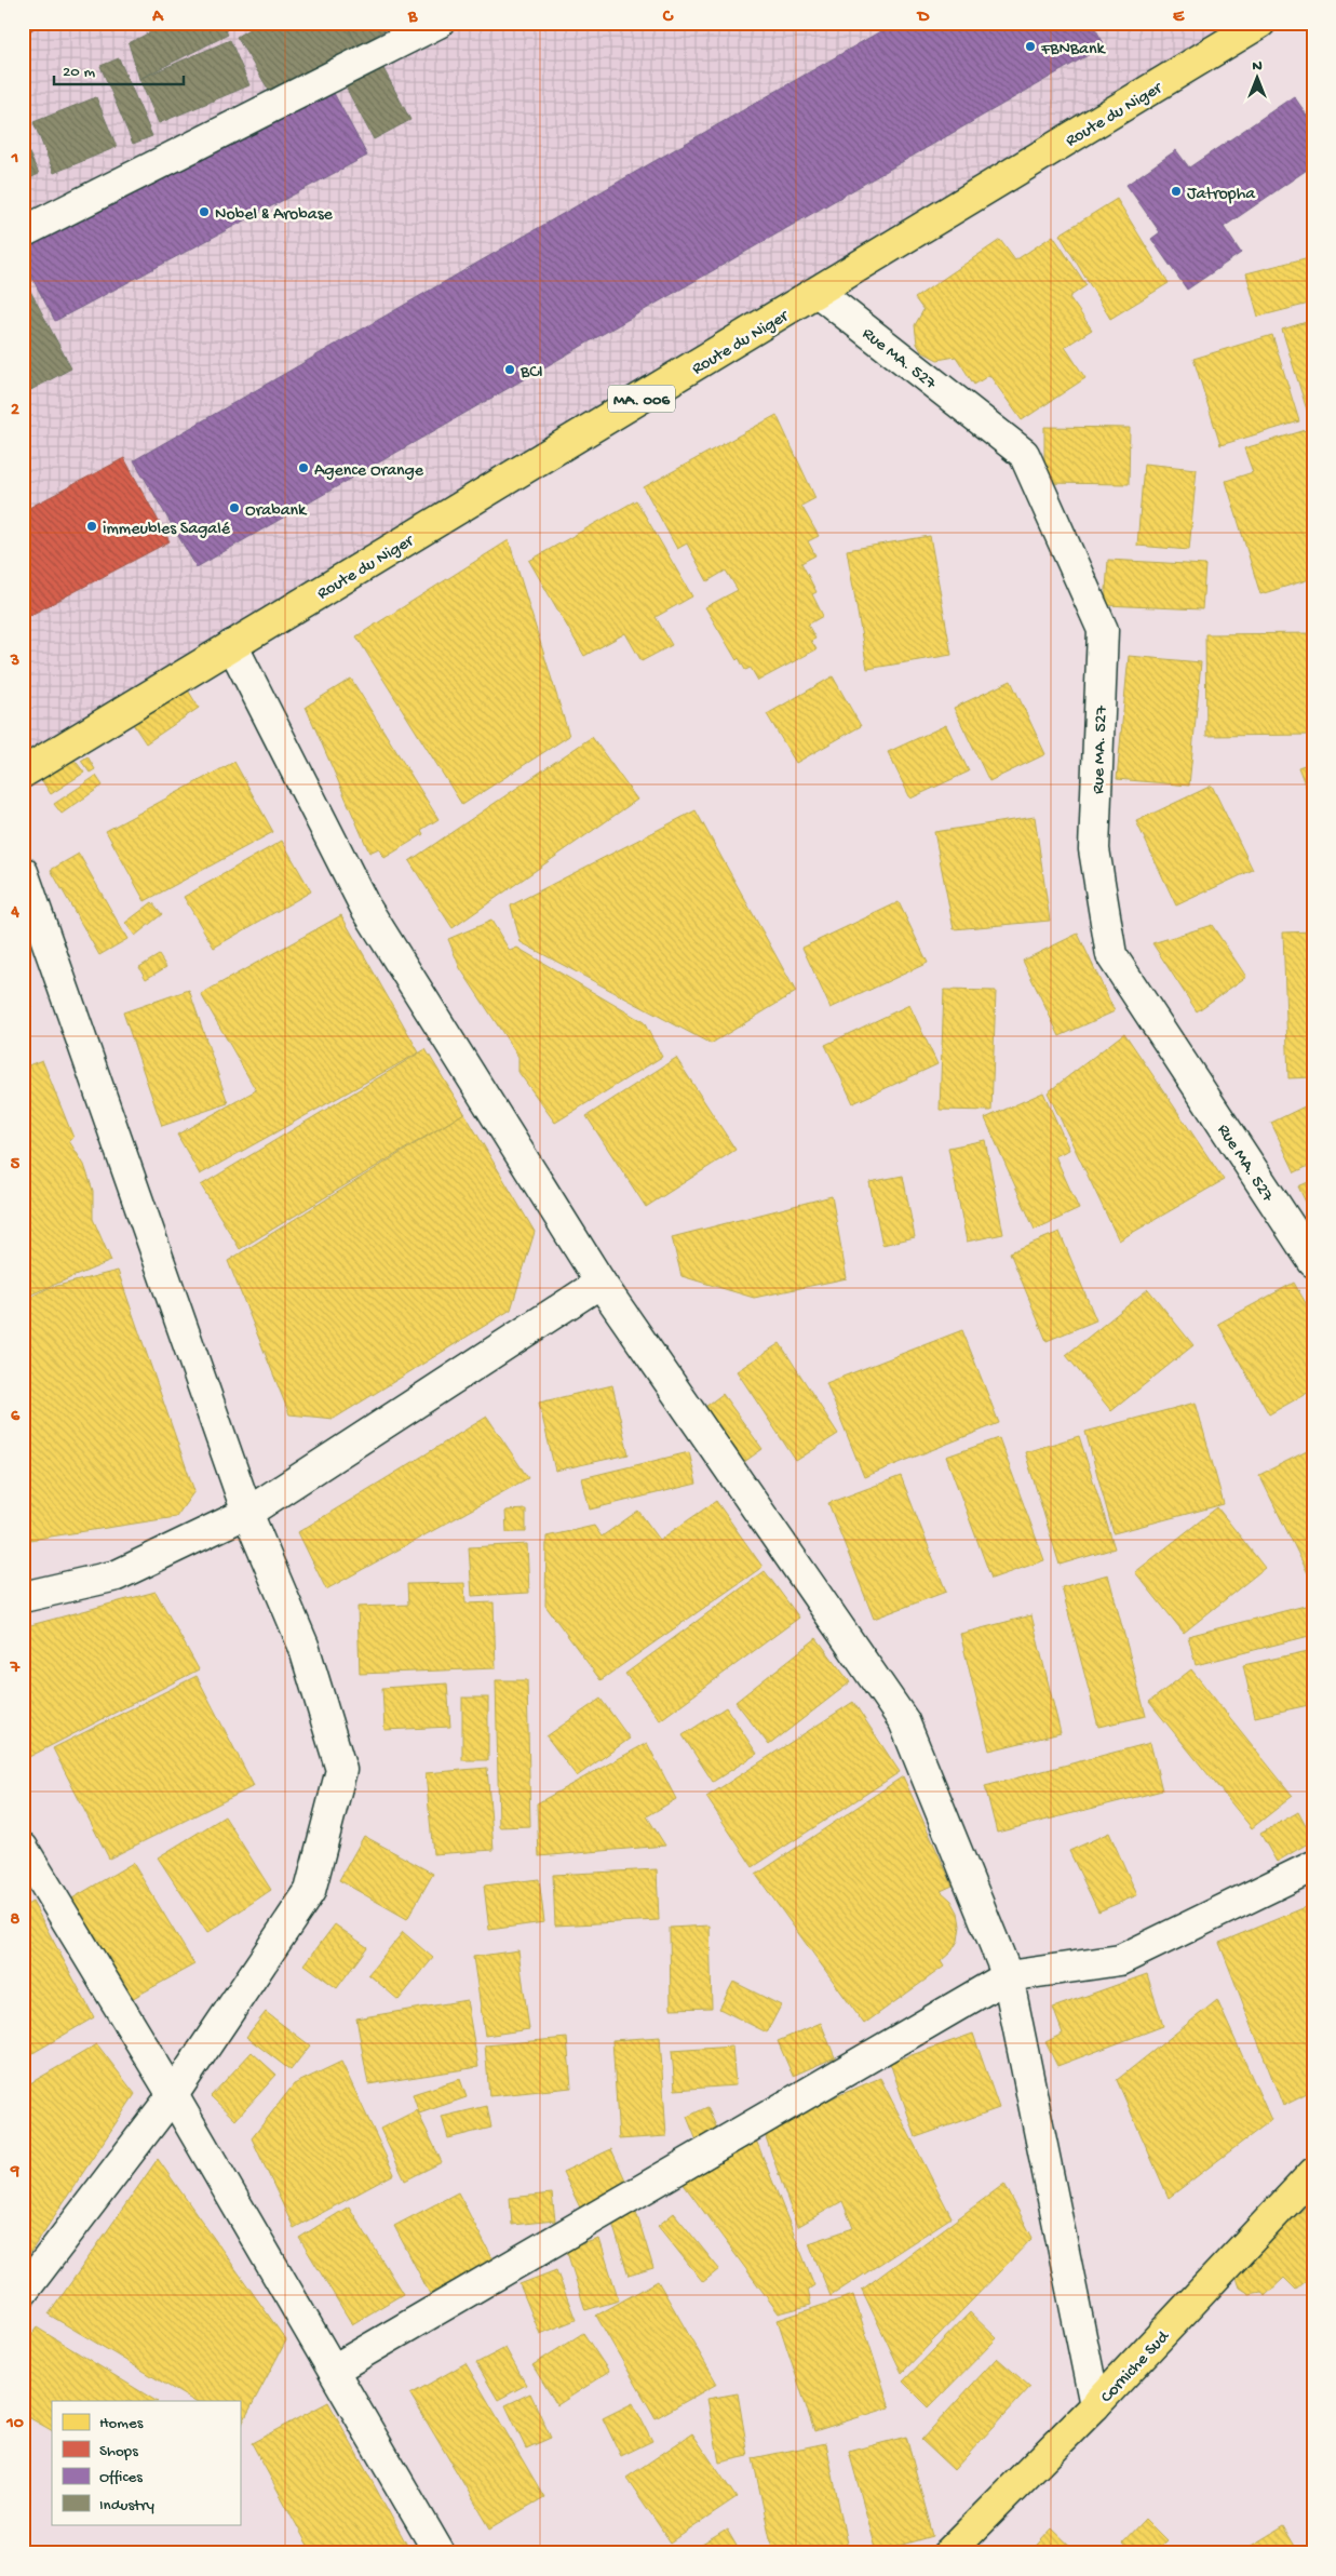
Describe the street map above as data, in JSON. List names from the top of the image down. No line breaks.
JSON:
{"streets":{"main road":["Route du Niger","MA. 006","Corniche Sud"],"street":["Rue MA. 527"]},"crossings":[["Route du Niger","Rue MA. 527"]],"places":["FBNBank","Jatropha","Nobel & Arobase","BCI","Agence Orange","Orabank","immeubles Sagalé"],"legend":["Homes","Shops","Offices","Industry"],"scale_bar":"20 m","north":"top","grid":{"columns":["A","B","C","D","E"],"rows":["1","2","3","4","5","6","7","8","9","10"]}}
